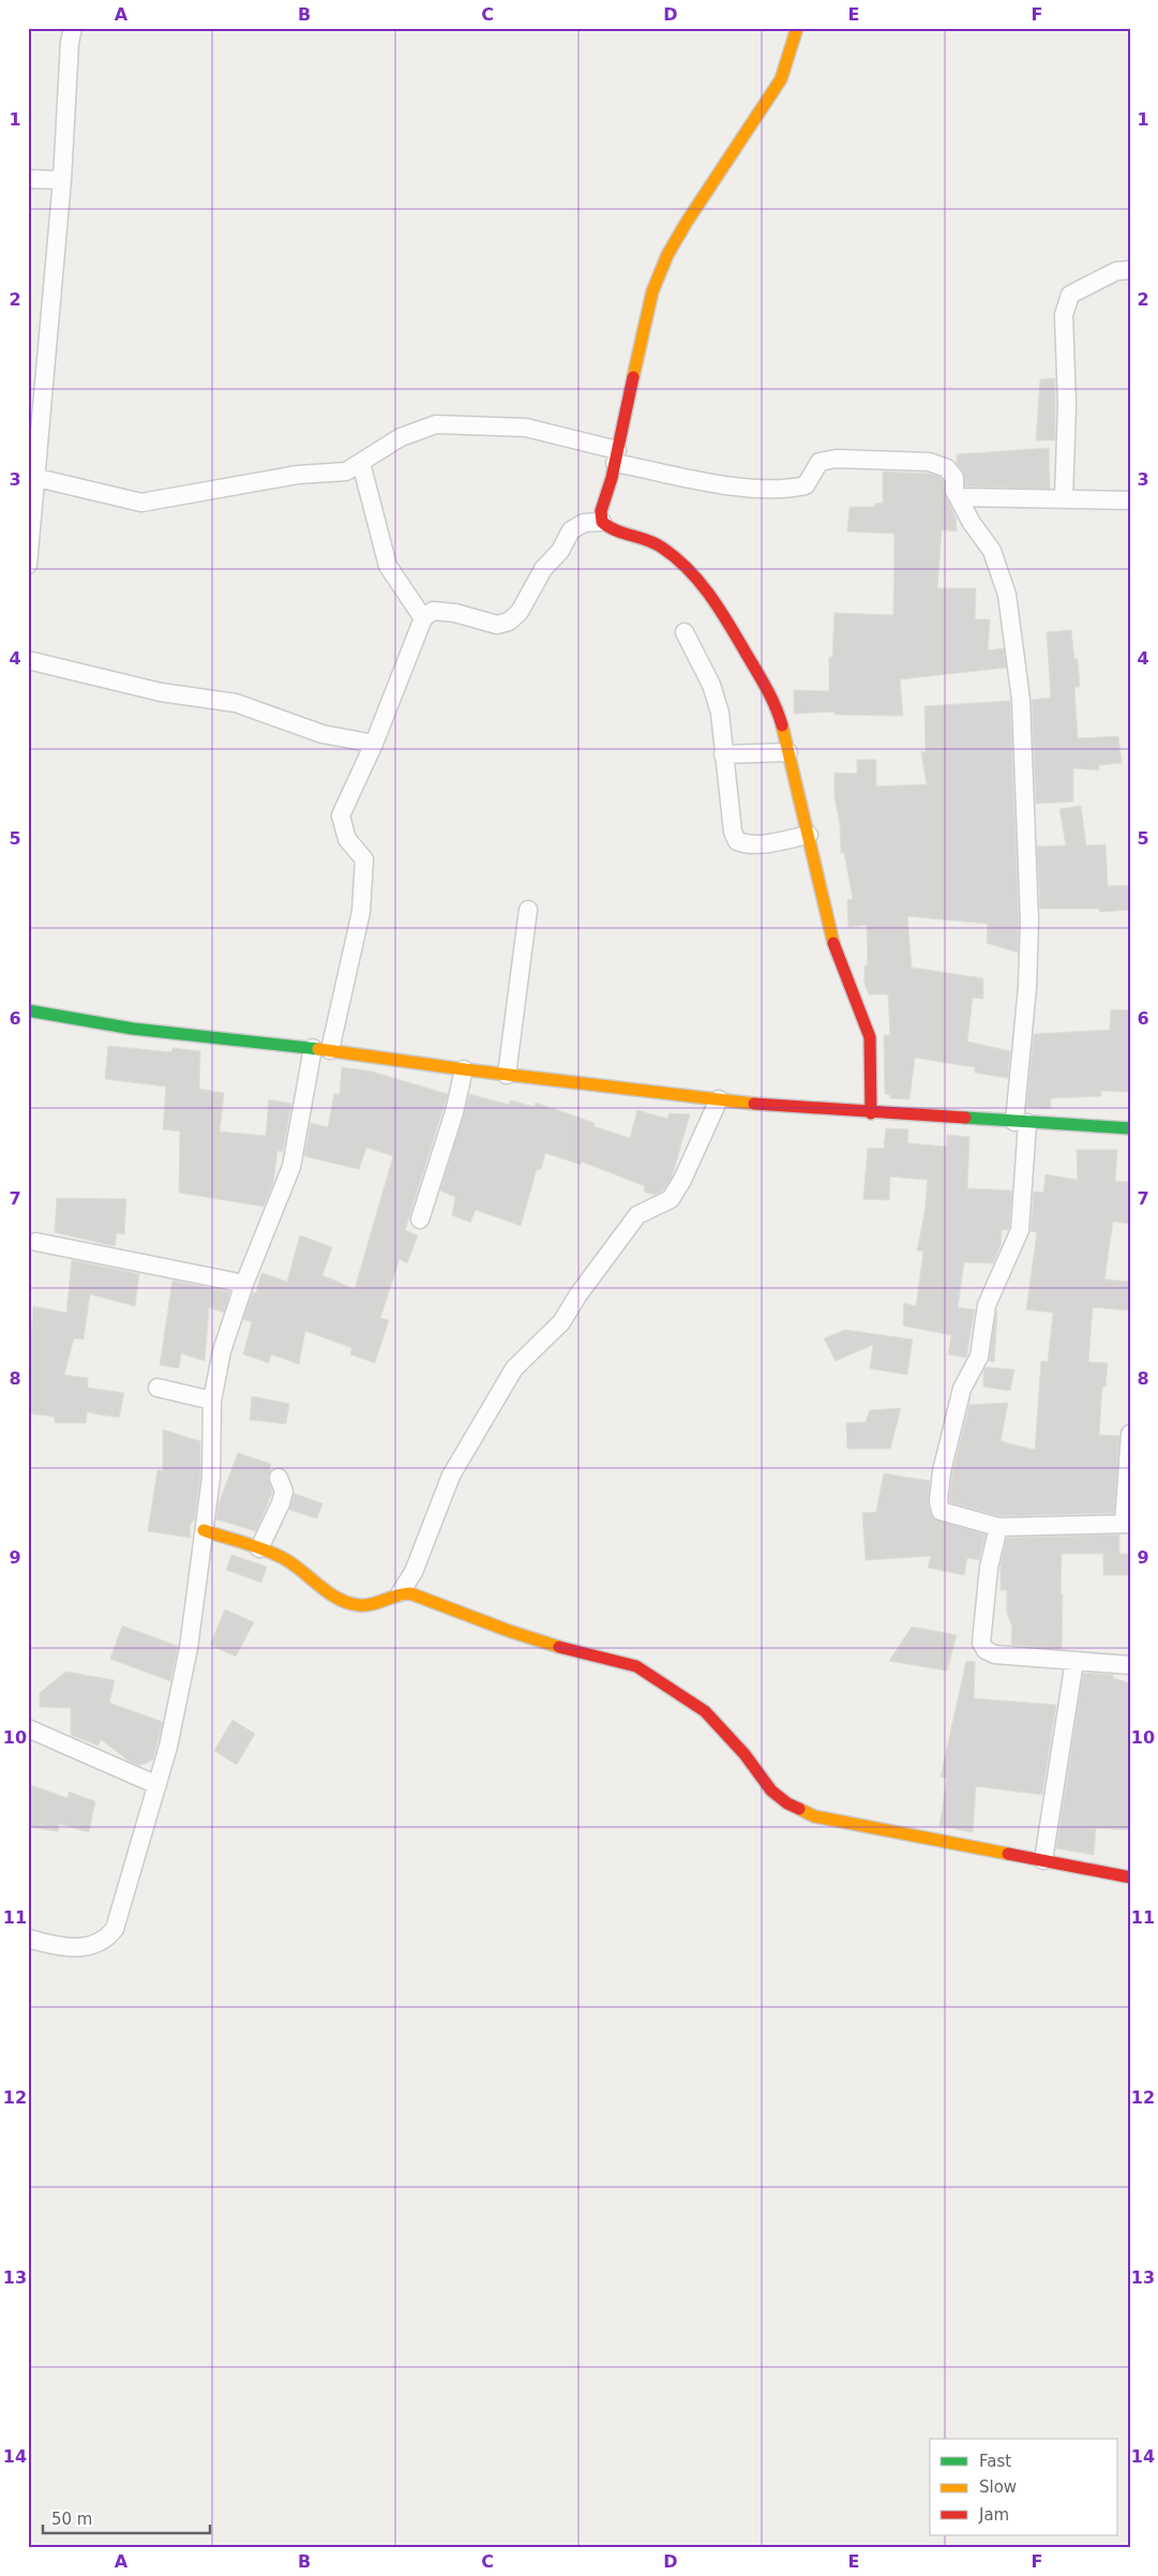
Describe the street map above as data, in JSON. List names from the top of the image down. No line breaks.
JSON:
{"legend":["Fast","Slow","Jam"],"scale_bar":"50 m","grid":{"columns":["A","B","C","D","E","F"],"rows":["1","2","3","4","5","6","7","8","9","10","11","12","13","14"]}}
